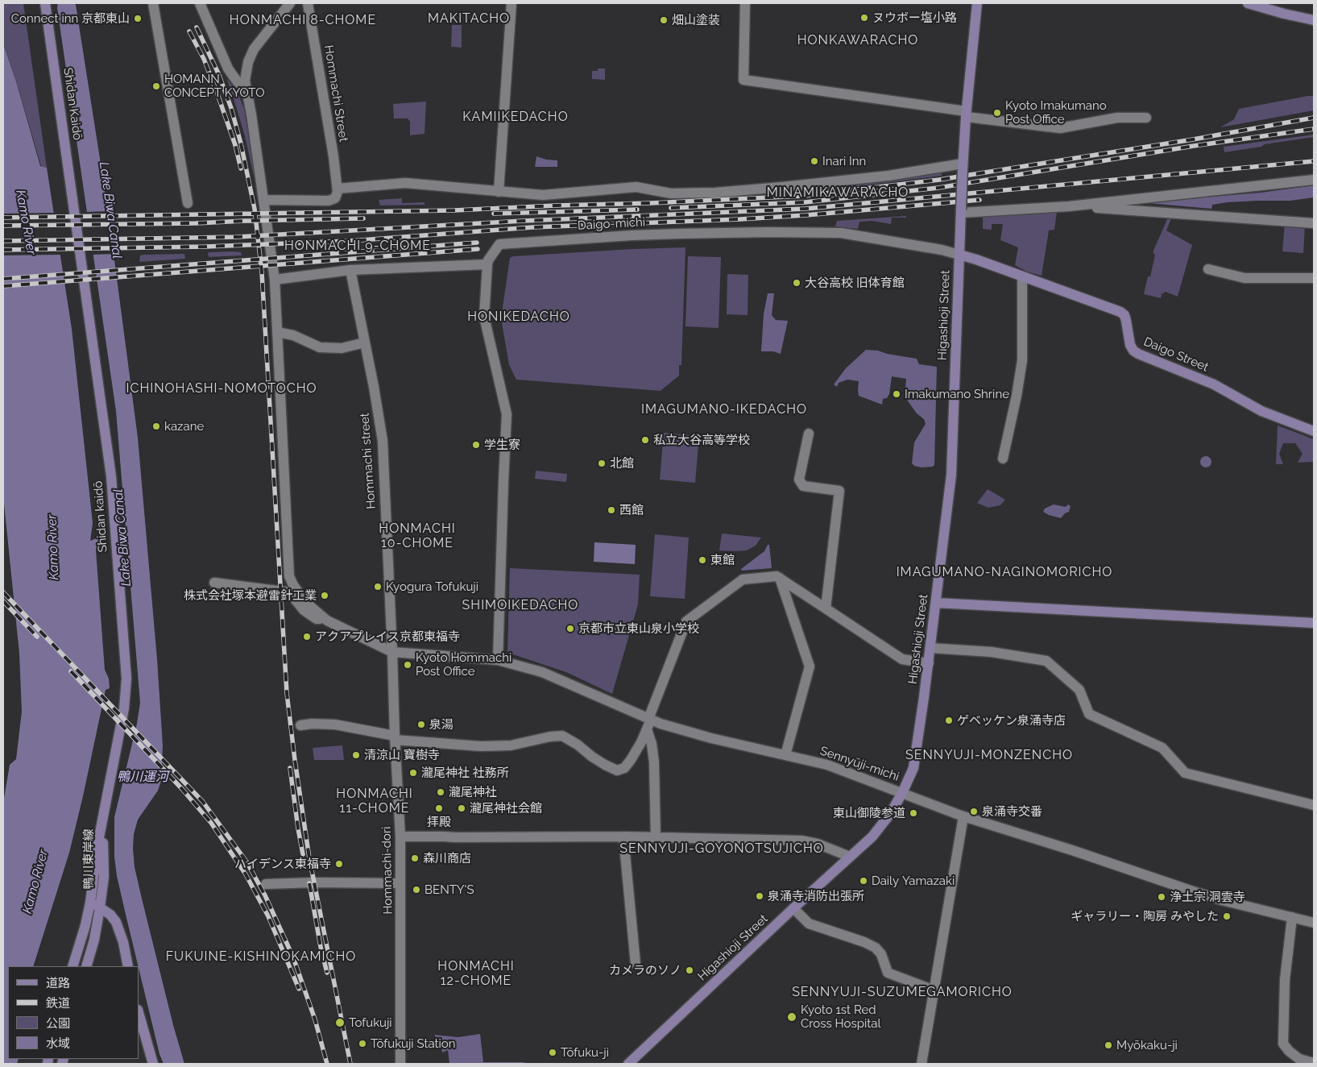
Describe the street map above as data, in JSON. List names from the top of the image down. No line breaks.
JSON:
{"streets":{"street":["Hommachi Street","Shidan Kaidō","Daigo-michi","Higashioji Street","Daigo Street","Hommachi street","Sennyūji-michi","鴨川東岸線","Hommachi-dori"]},"crossings":[["Shidan Kaidō","鴨川東岸線"],["Daigo-michi","Higashioji Street"],["Daigo-michi","Daigo Street"],["Higashioji Street","Daigo Street"],["Higashioji Street","Sennyūji-michi"],["Hommachi street","Sennyūji-michi"],["Hommachi street","Hommachi-dori"],["Sennyūji-michi","Hommachi-dori"]],"districts":["MAKITACHO","HONMACHI 8-CHOME","HONKAWARACHO","KAMIIKEDACHO","MINAMIKAWARACHO","HONMACHI 9-CHOME","HONIKEDACHO","ICHINOHASHI-NOMOTOCHO","IMAGUMANO-IKEDACHO","HONMACHI 10-CHOME","IMAGUMANO-NAGINOMORICHO","SHIMOIKEDACHO","SENNYUJI-MONZENCHO","HONMACHI 11-CHOME","SENNYUJI-GOYONOTSUJICHO","FUKUINE-KISHINOKAMICHO","HONMACHI 12-CHOME","SENNYUJI-SUZUMEGAMORICHO"],"water":["Lake Biwa Canal","Kamo River","鴨川運河"],"places":["ヌウボー塩小路","Connect inn 京都東山","畑山塗装","HOMANN CONCEPT KYOTO","Kyoto Imakumano Post Office","Inari Inn","大谷高校 旧体育館","Imakumano Shrine","kazane","私立大谷高等学校","学生寮","北館","西館","東館","Kyogura Tofukuji","株式会社塚本避雷針工業","京都市立東山泉小学校","アクアプレイス京都東福寺","Kyoto Hommachi Post Office","ゲベッケン泉涌寺店","泉湯","清涼山 寶樹寺","瀧尾神社 社務所","瀧尾神社","拝殿","瀧尾神社会館","泉涌寺交番","東山御陵参道","森川商店","ハイデンス東福寺","Daily Yamazaki","BENTY'S","泉涌寺消防出張所","浄土宗 洞雲寺","ギャラリー・陶房 みやした","カメラのソノ","Kyoto 1st Red Cross Hospital","Tofukuji","Tōfukuji Station","Myōkaku-ji","Tōfuku-ji"],"legend":["道路","鉄道","公園","水域"]}
